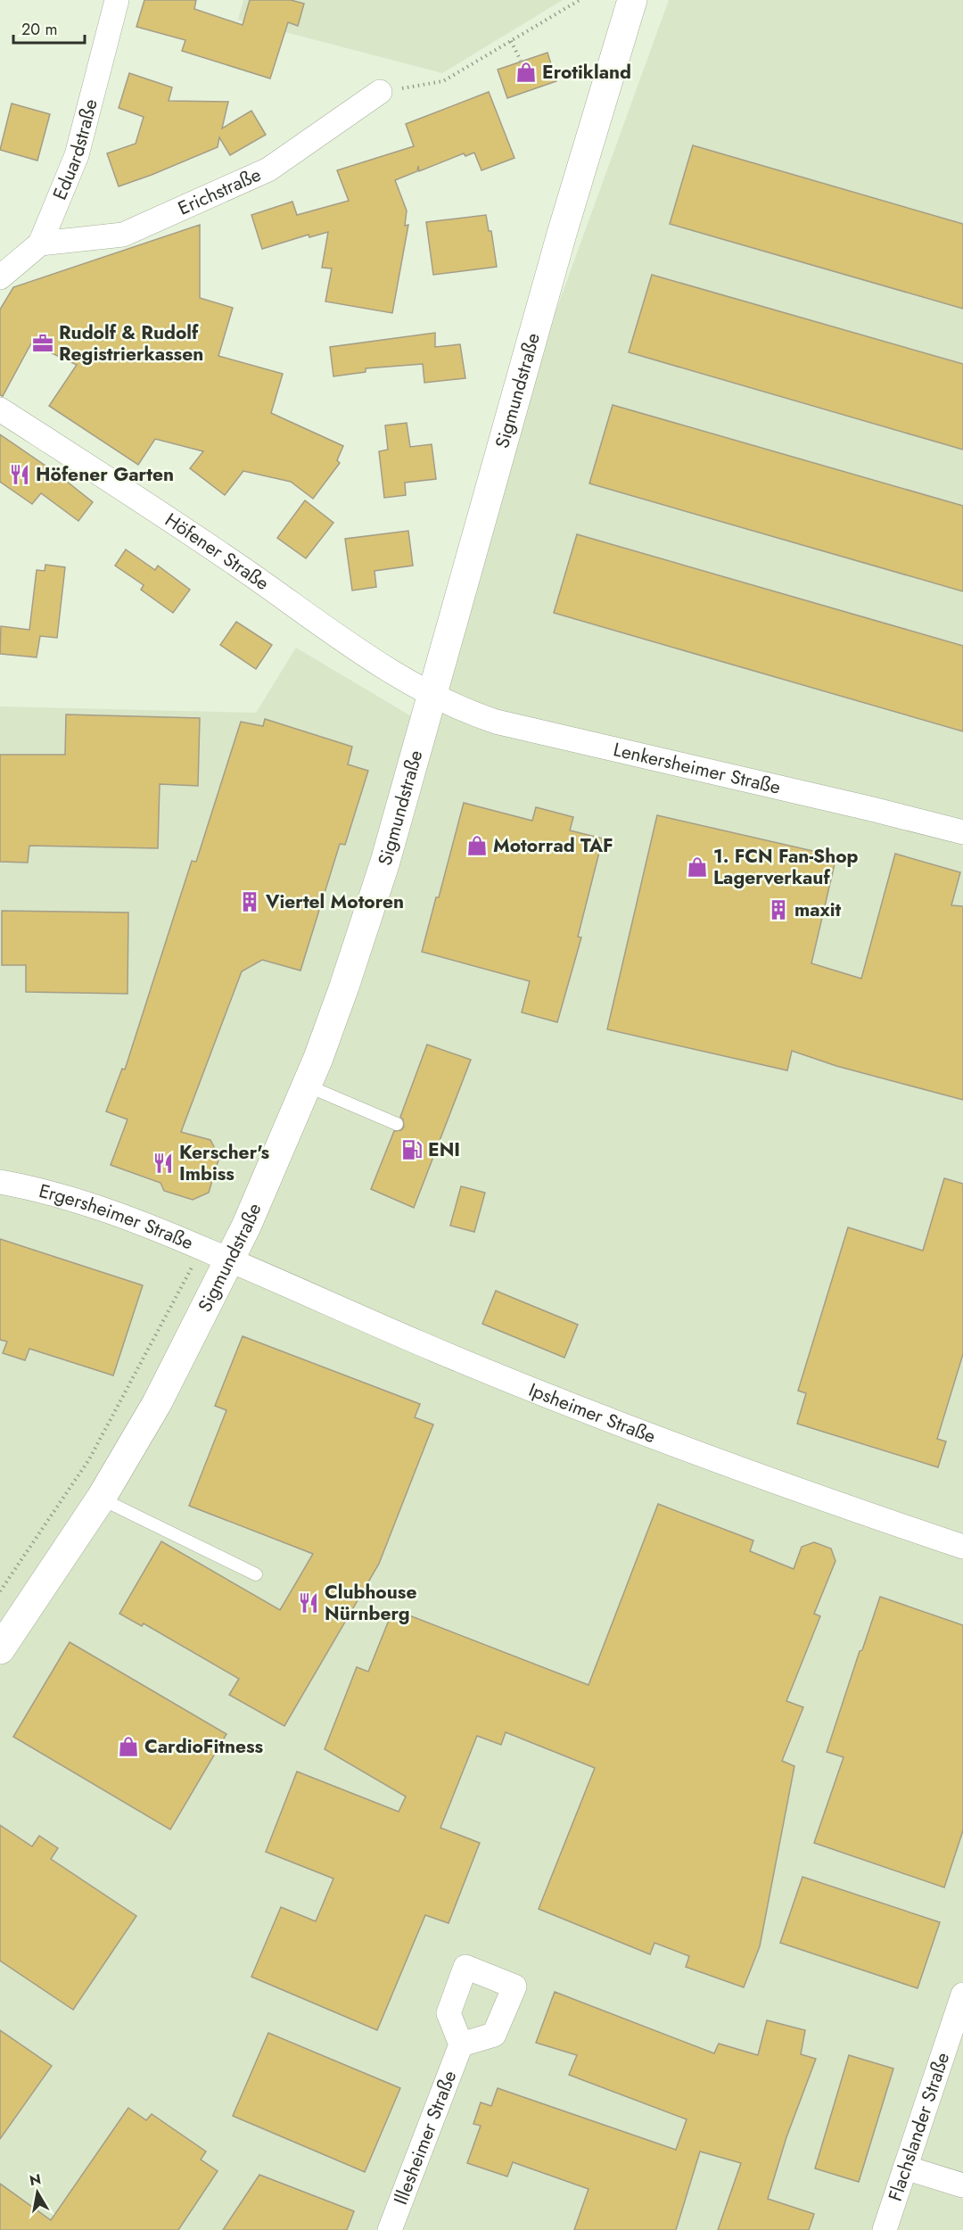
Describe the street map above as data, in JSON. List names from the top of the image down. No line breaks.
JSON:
{"streets":{"main road":["Sigmundstraße"],"street":["Eduardstraße","Erichstraße","Höfener Straße","Lenkersheimer Straße","Ergersheimer Straße","Ipsheimer Straße","Flachslander Straße","Illesheimer Straße"]},"crossings":[["Eduardstraße","Erichstraße"],["Sigmundstraße","Höfener Straße"],["Sigmundstraße","Lenkersheimer Straße"],["Sigmundstraße","Ergersheimer Straße"],["Sigmundstraße","Ipsheimer Straße"],["Höfener Straße","Lenkersheimer Straße"],["Ergersheimer Straße","Ipsheimer Straße"]],"places":{"shop":["Erotikland","Motorrad TAF","1. FCN Fan-Shop Lagerverkauf","CardioFitness"],"office":["Rudolf & Rudolf Registrierkassen"],"restaurant":["Höfener Garten","Kerscher's Imbiss","Clubhouse Nürnberg"],"building":["Viertel Motoren","maxit"],"fuel station":["ENI"]},"scale_bar":"20 m","north":"top"}
